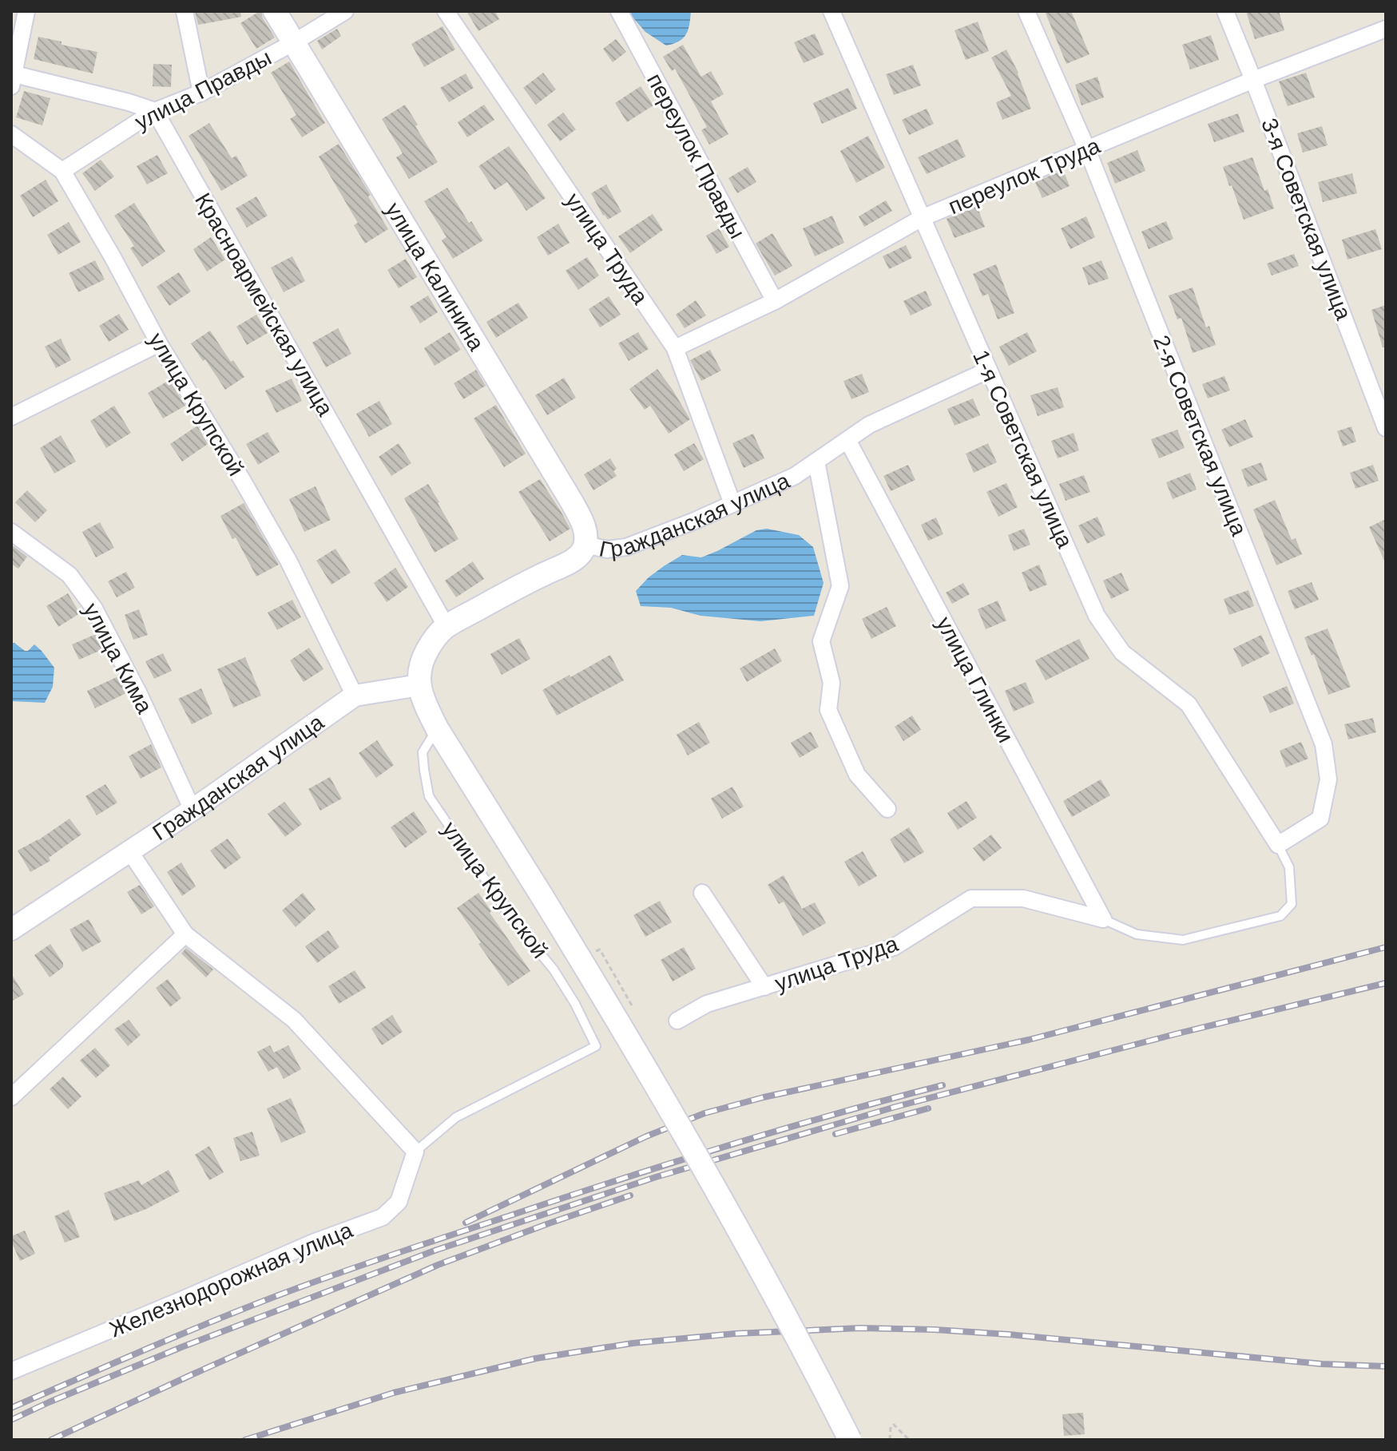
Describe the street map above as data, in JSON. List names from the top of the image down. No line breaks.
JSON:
{"streets":{"main road":["улица Калинина","Гражданская улица"],"street":["улица Правды","переулок Правды","переулок Труда","3-я Советская улица","улица Труда","Красноармейская улица","улица Крупской","2-я Советская улица","1-я Советская улица","улица Кима","улица Глинки","Железнодорожная улица"]},"crossings":[["улица Правды","улица Калинина"],["улица Правды","Красноармейская улица"],["улица Правды","улица Крупской"],["переулок Правды","переулок Труда"],["переулок Труда","3-я Советская улица"],["переулок Труда","улица Труда"],["переулок Труда","2-я Советская улица"],["переулок Труда","1-я Советская улица"],["улица Труда","Гражданская улица"],["улица Труда","улица Глинки"],["улица Калинина","Гражданская улица"],["Красноармейская улица","Гражданская улица"],["улица Крупской","Гражданская улица"],["улица Крупской","Железнодорожная улица"],["2-я Советская улица","1-я Советская улица"],["1-я Советская улица","Гражданская улица"],["Гражданская улица","улица Кима"],["Гражданская улица","улица Глинки"]]}
